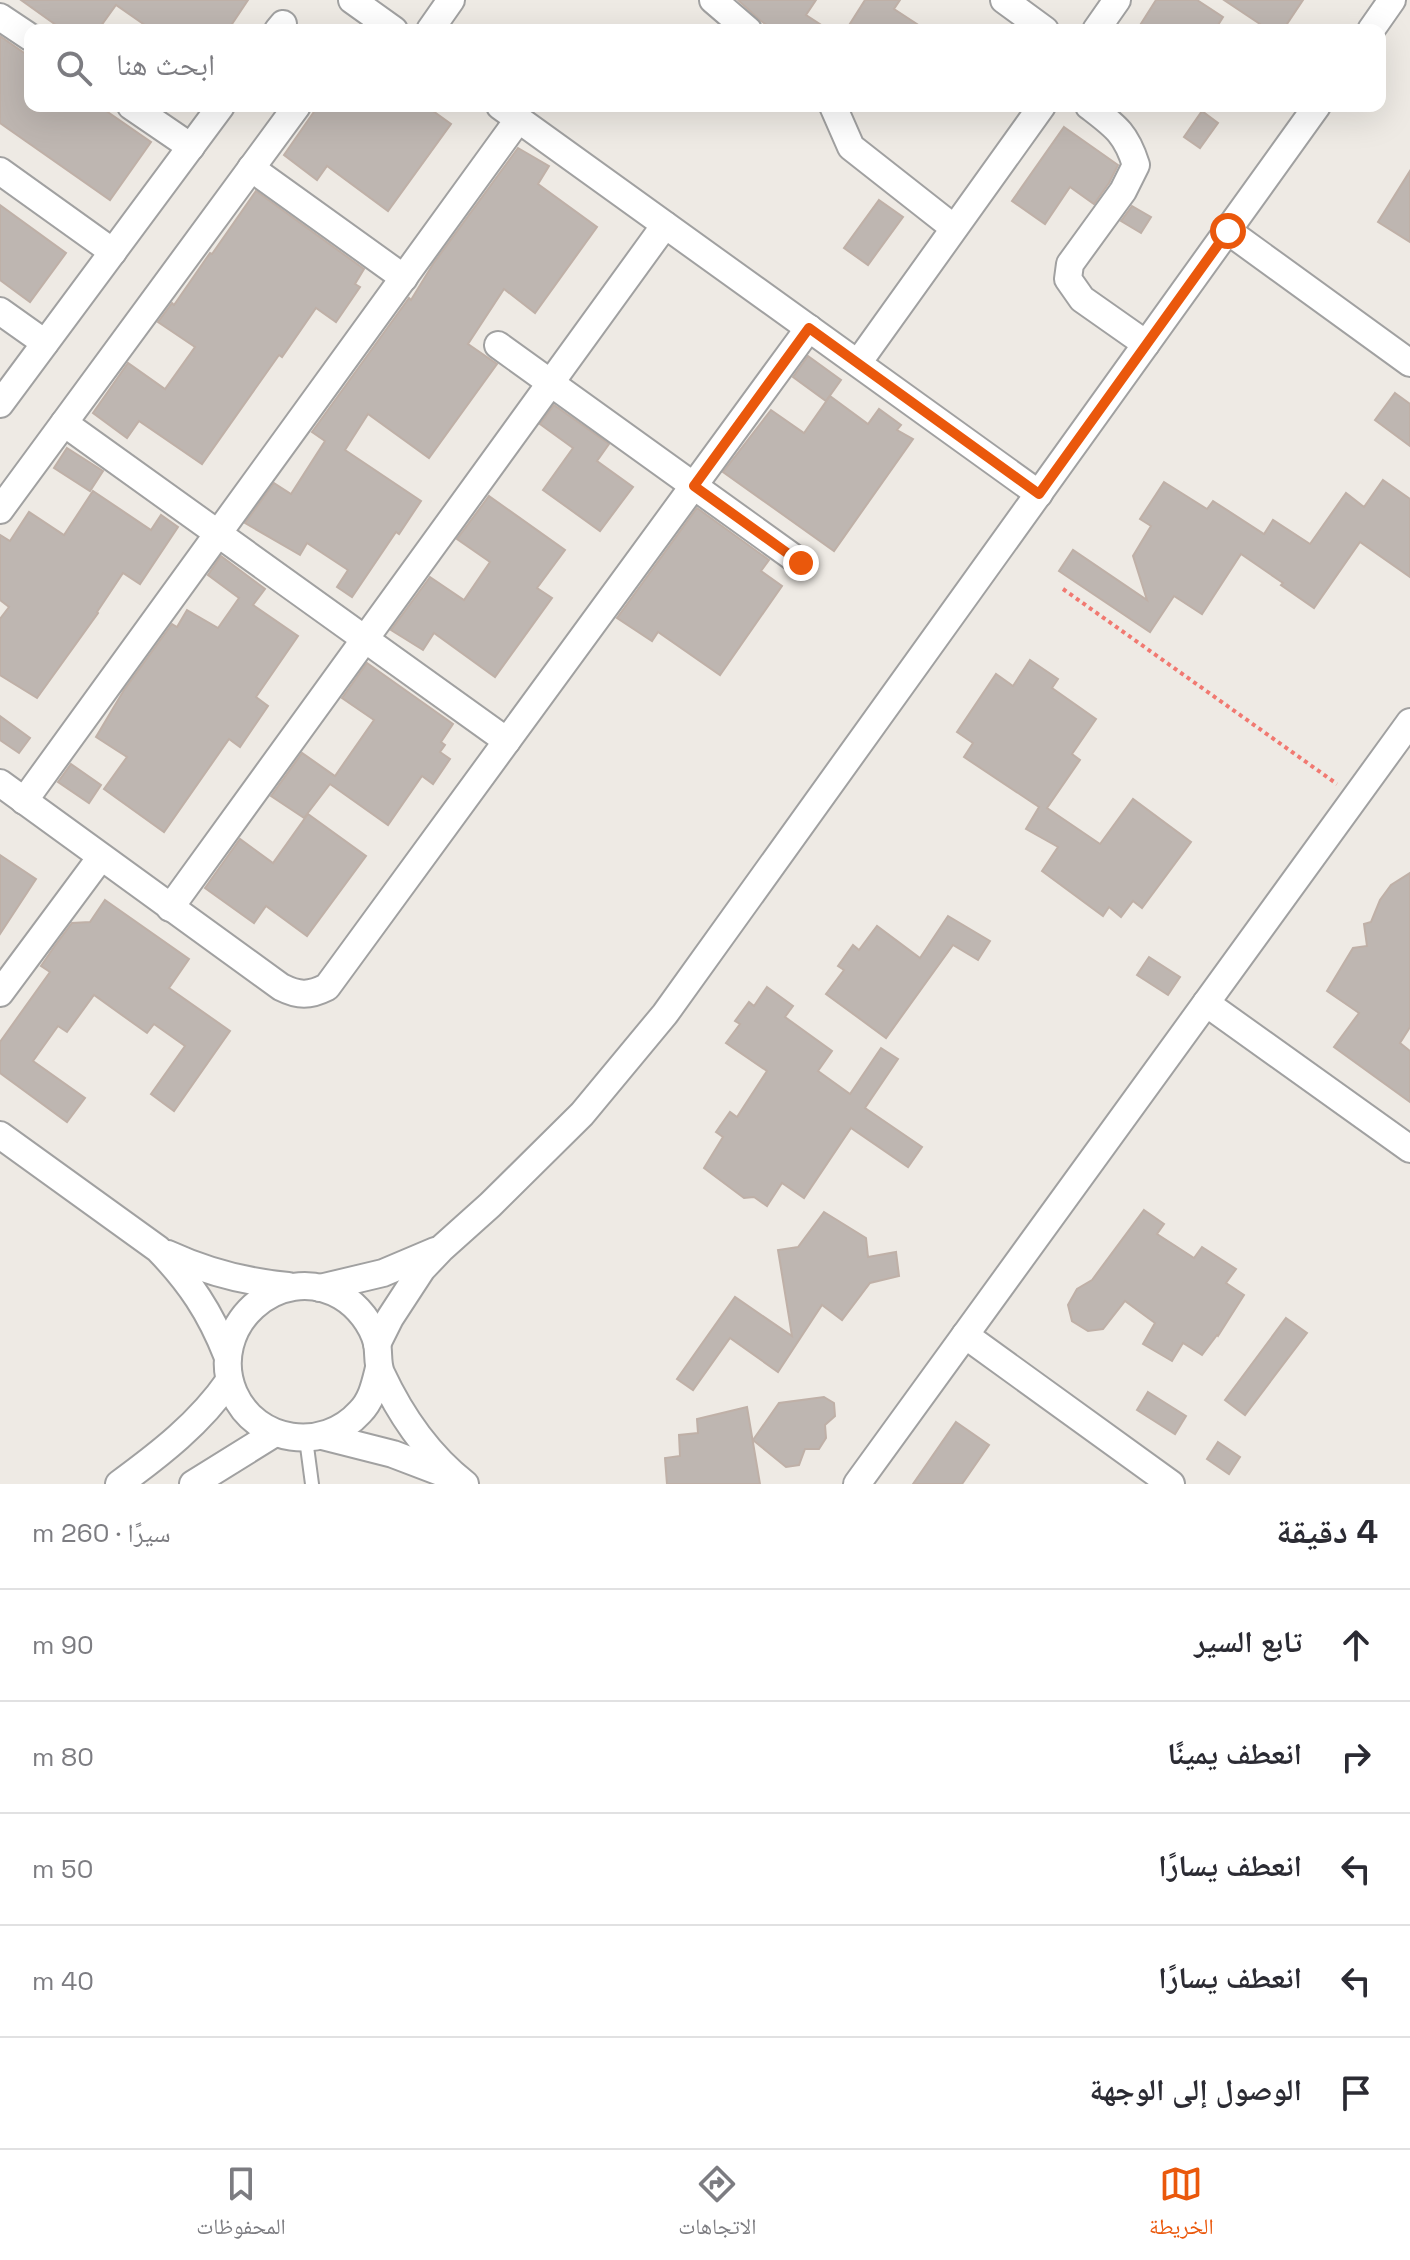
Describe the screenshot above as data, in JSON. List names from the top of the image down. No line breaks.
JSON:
{"page":{"search":"ابحث هنا","heading":["4 دقيقة","سيرًا · 260 m"],"list":[["تابع السير","90 m"],["انعطف يمينًا","80 m"],["انعطف يسارًا","50 m"],["انعطف يسارًا","40 m"],"الوصول إلى الوجهة"],"nav":["الخريطة","الاتجاهات","المحفوظات"]}}
